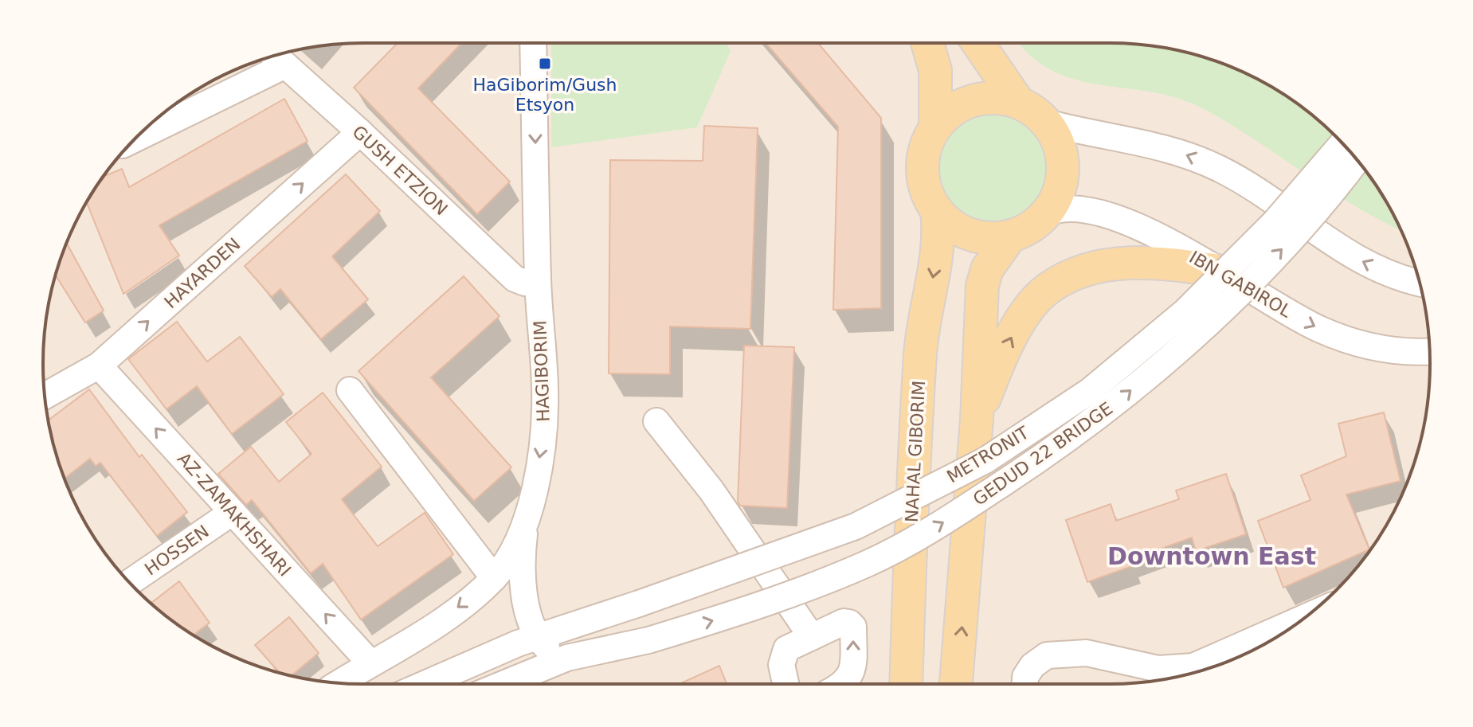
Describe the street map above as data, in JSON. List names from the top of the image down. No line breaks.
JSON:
{"streets":{"main road":["NAHAL GIBORIM"],"street":["GUSH ETZION","HAYARDEN","IBN GABIROL","HAGIBORIM","GEDUD 22 BRIDGE","METRONIT","AZ-ZAMAKHSHARI","HOSSEN"]},"crossings":[["GUSH ETZION","HAYARDEN"],["GUSH ETZION","HAGIBORIM"],["HAYARDEN","AZ-ZAMAKHSHARI"],["IBN GABIROL","NAHAL GIBORIM"],["HAGIBORIM","AZ-ZAMAKHSHARI"],["AZ-ZAMAKHSHARI","HOSSEN"]],"one_way":["HAGIBORIM","GEDUD 22 BRIDGE"],"districts":["Downtown East"],"places":{"transit":["HaGiborim/Gush Etsyon"]}}
